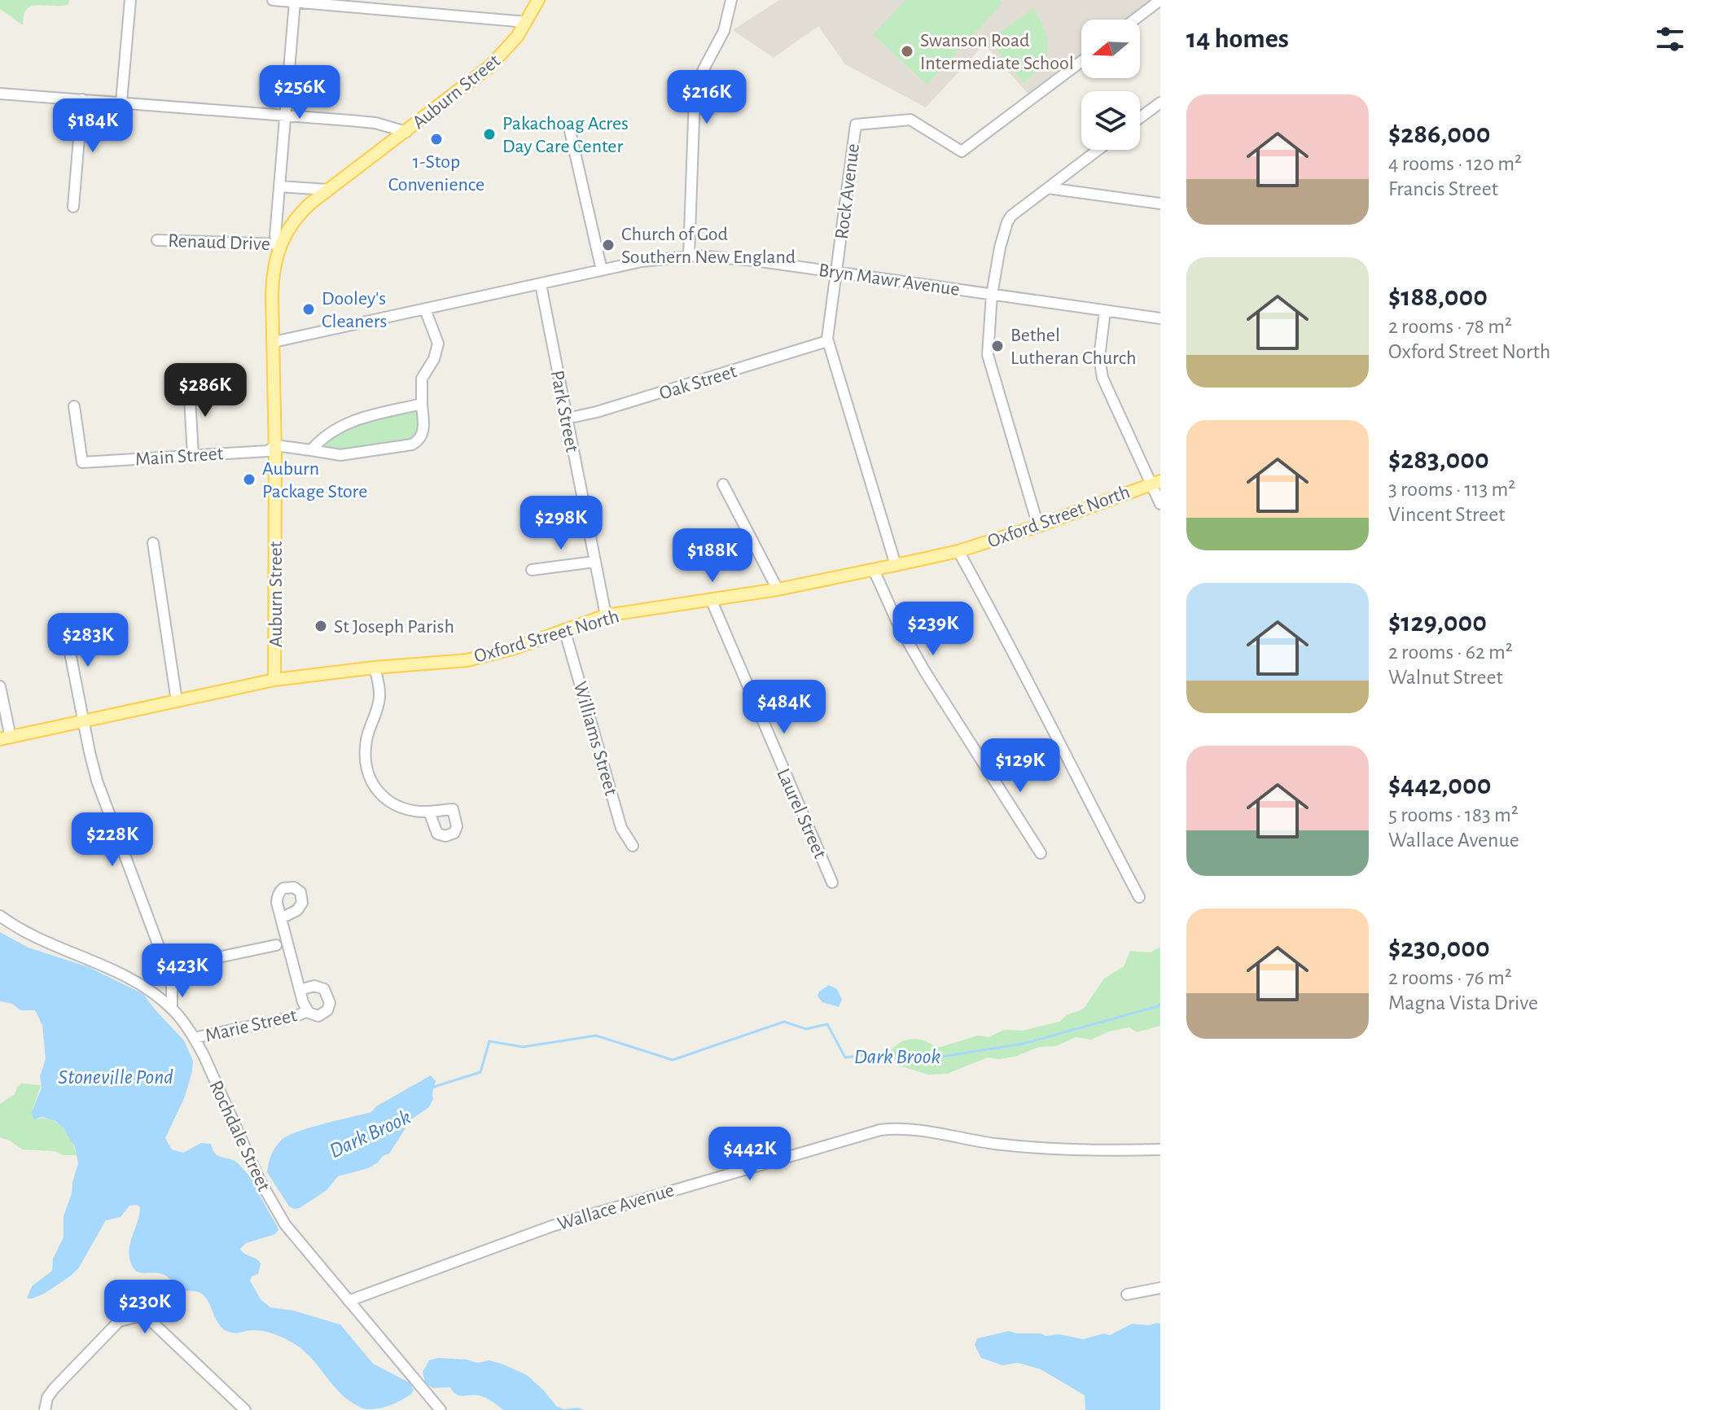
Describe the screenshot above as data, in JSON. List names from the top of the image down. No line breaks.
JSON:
{"streets":{"main road":["Auburn Street","Oxford Street North"],"street":["Rock Avenue","Renaud Drive","Bryn Mawr Avenue","Oak Street","Park Street","Main Street","Williams Street","Laurel Street","Marie Street","Rochdale Street","Wallace Avenue"]},"crossings":[["Auburn Street","Renaud Drive"],["Auburn Street","Bryn Mawr Avenue"],["Auburn Street","Main Street"],["Auburn Street","Oxford Street North"],["Rock Avenue","Bryn Mawr Avenue"],["Rock Avenue","Oak Street"],["Rock Avenue","Oxford Street North"],["Bryn Mawr Avenue","Park Street"],["Oak Street","Park Street"],["Park Street","Oxford Street North"],["Oxford Street North","Williams Street"],["Oxford Street North","Laurel Street"],["Marie Street","Rochdale Street"],["Rochdale Street","Wallace Avenue"]],"water":["Dark Brook","Stoneville Pond"],"places":["Swanson Road Intermediate School","Pakachoag Acres Day Care Center","1-Stop Convenience","Church of God Southern New England","Dooley's Cleaners","Bethel Lutheran Church","Auburn Package Store","St Joseph Parish"],"north":"left","page":{"heading":"14 homes","price":["$256K","$216K","$184K","$286K","$298K","$188K","$239K","$283K","$484K","$129K","$228K","$423K","$442K","$230K"],"list":[{"name":"$286,000","note":"4 rooms · 120 m² · Francis Street"},{"name":"$188,000","note":"2 rooms · 78 m² · Oxford Street North"},{"name":"$283,000","note":"3 rooms · 113 m² · Vincent Street"},{"name":"$129,000","note":"2 rooms · 62 m² · Walnut Street"},{"name":"$442,000","note":"5 rooms · 183 m² · Wallace Avenue"},{"name":"$230,000","note":"2 rooms · 76 m² · Magna Vista Drive"}]}}
